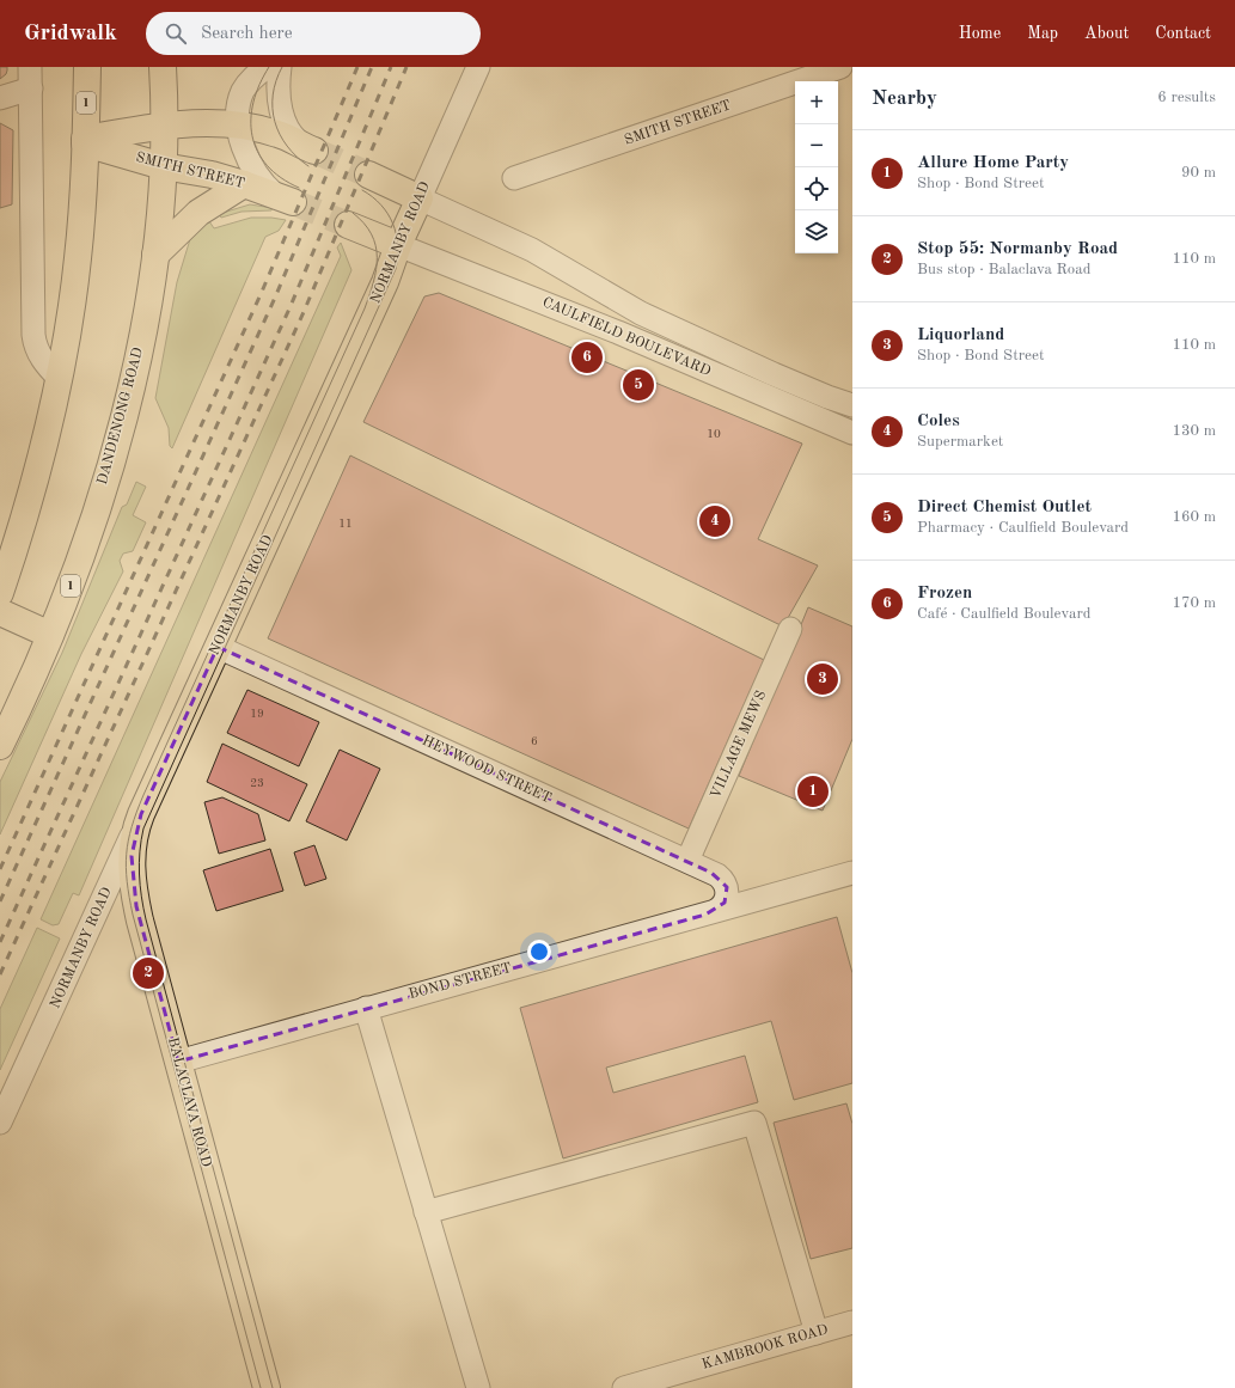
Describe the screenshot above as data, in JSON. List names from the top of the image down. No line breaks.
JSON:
{"streets":{"main road":["1","SMITH STREET","NORMANBY ROAD","DANDENONG ROAD","BALACLAVA ROAD"],"street":["CAULFIELD BOULEVARD","VILLAGE MEWS","HEYWOOD STREET","BOND STREET","KAMBROOK ROAD"]},"crossings":[["1","SMITH STREET"],["SMITH STREET","DANDENONG ROAD"],["NORMANBY ROAD","CAULFIELD BOULEVARD"],["NORMANBY ROAD","HEYWOOD STREET"],["NORMANBY ROAD","BALACLAVA ROAD"],["VILLAGE MEWS","HEYWOOD STREET"],["HEYWOOD STREET","BOND STREET"],["BOND STREET","BALACLAVA ROAD"]],"house_numbers":["10","11","19","6","23"],"page":{"header":"Gridwalk","search":"Search here","nav":["Home","Map","About","Contact"],"heading":["Nearby","6 results"],"map_buttons":["+","−"],"list":[{"mark":"1","name":"Allure Home Party","note":"Shop · Bond Street","value":"90 m"},{"mark":"2","name":"Stop 55: Normanby Road","note":"Bus stop · Balaclava Road","value":"110 m"},{"mark":"3","name":"Liquorland","note":"Shop · Bond Street","value":"110 m"},{"mark":"4","name":"Coles","note":"Supermarket","value":"130 m"},{"mark":"5","name":"Direct Chemist Outlet","note":"Pharmacy · Caulfield Boulevard","value":"160 m"},{"mark":"6","name":"Frozen","note":"Café · Caulfield Boulevard","value":"170 m"}],"pins":["6","5","4","3","1","2"]}}
